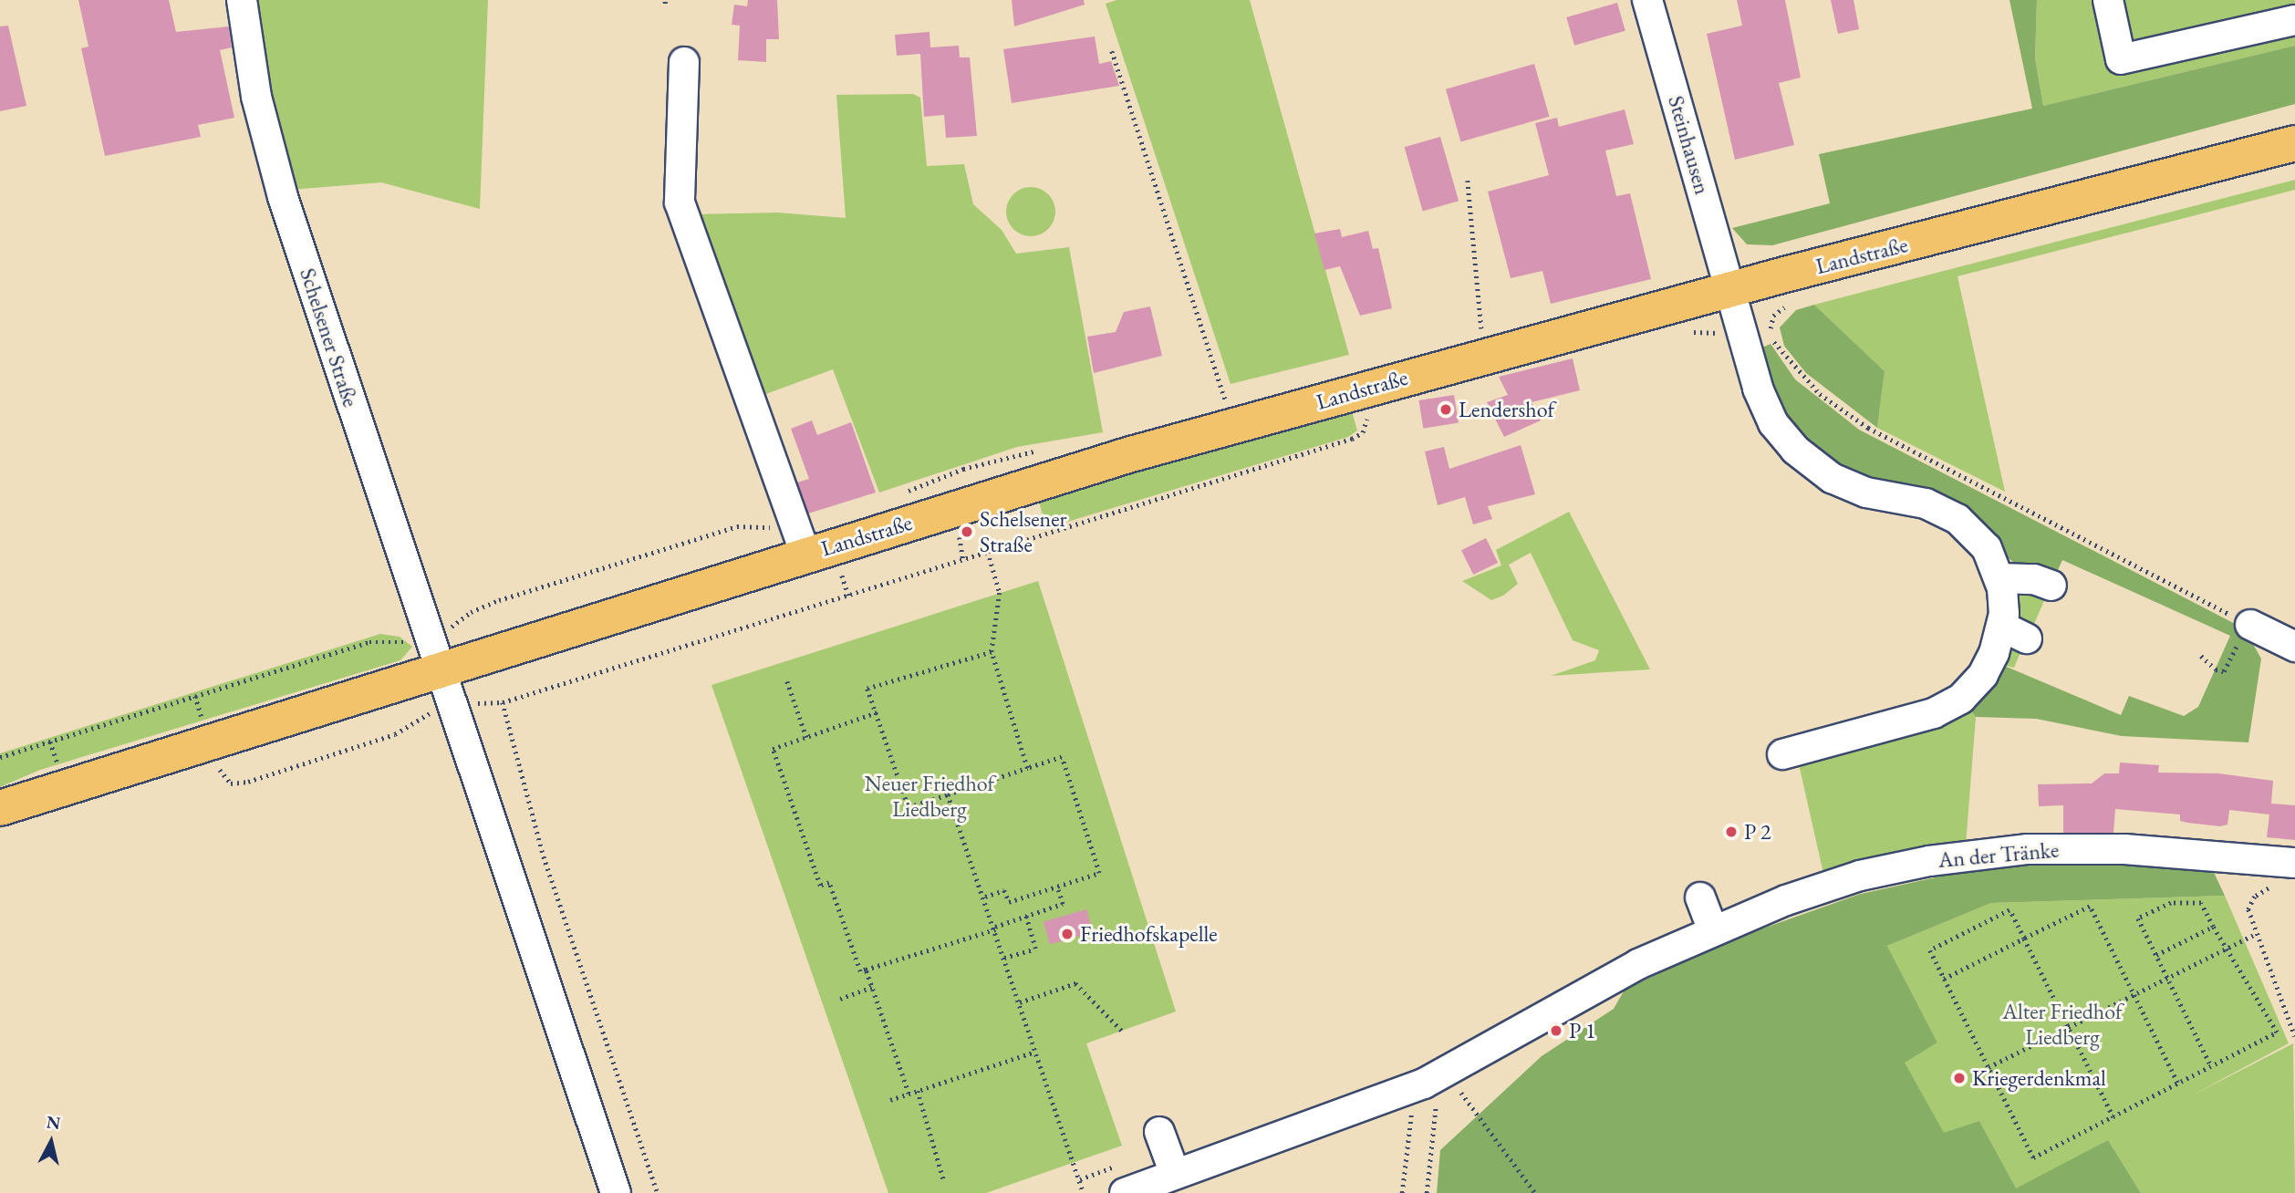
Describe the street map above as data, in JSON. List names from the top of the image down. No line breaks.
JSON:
{"streets":{"main road":["Landstraße"],"street":["Steinhausen","Schelsener Straße","An der Tränke"]},"crossings":[["Steinhausen","Landstraße"],["Landstraße","Schelsener Straße"]],"parks":["Neuer Friedhof Liedberg","Alter Friedhof Liedberg"],"places":["Lendershof","Schelsener Straße","P 2","Friedhofskapelle","P 1","Kriegerdenkmal"],"north":"top"}
